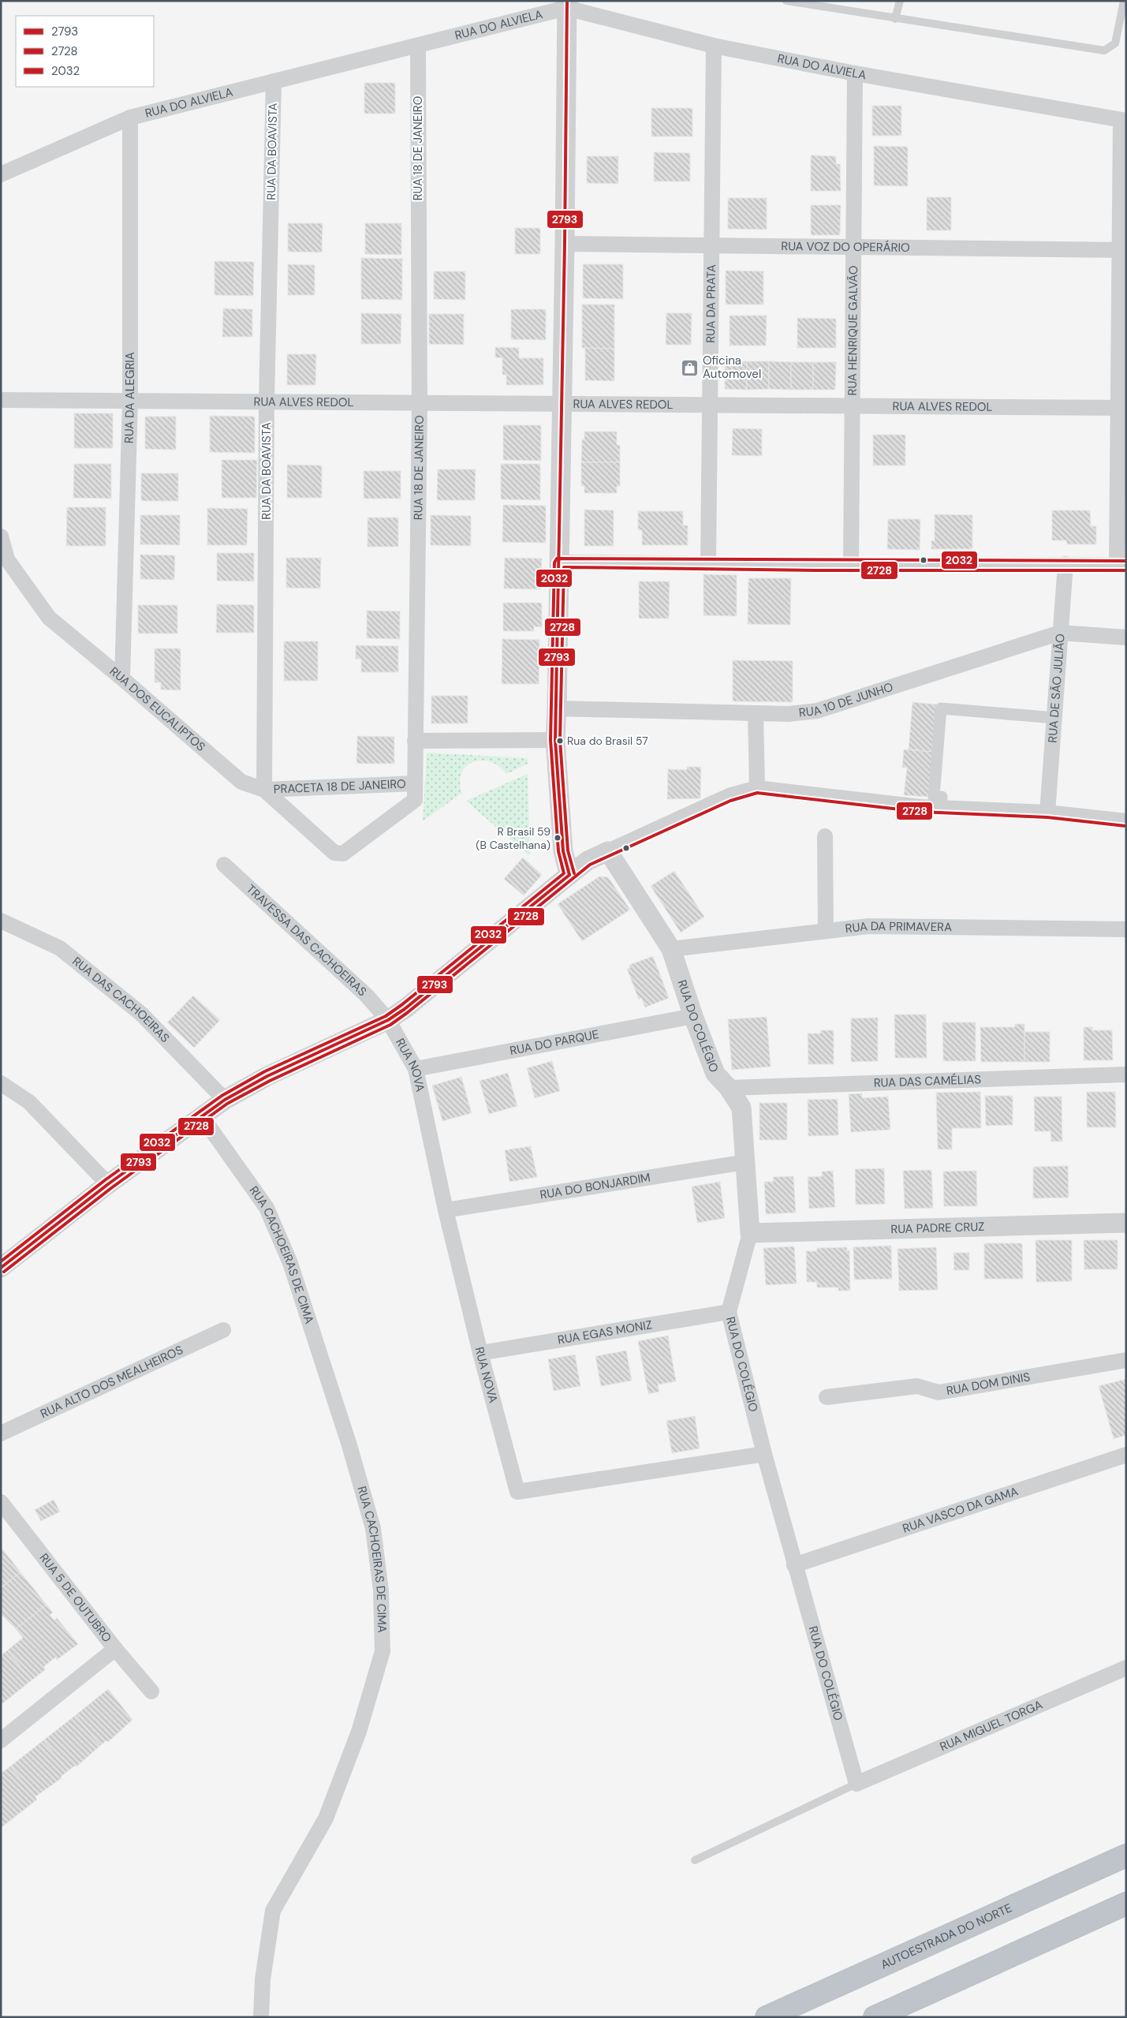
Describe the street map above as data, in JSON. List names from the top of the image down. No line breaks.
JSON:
{"streets":{"highway":["AUTOESTRADA DO NORTE"],"street":["RUA DO ALVIELA","RUA 18 DE JANEIRO","RUA DA BOAVISTA","RUA VOZ DO OPERÁRIO","RUA DA PRATA","RUA HENRIQUE GALVÃO","RUA DA ALEGRIA","RUA ALVES REDOL","RUA DE SÃO JULIÃO","RUA 10 DE JUNHO","RUA DOS EUCALIPTOS","PRACETA 18 DE JANEIRO","RUA DA PRIMAVERA","TRAVESSA DAS CACHOEIRAS","RUA DAS CACHOEIRAS","RUA DO COLÉGIO","RUA DO PARQUE","RUA NOVA","RUA DAS CAMÉLIAS","RUA DO BONJARDIM","RUA PADRE CRUZ","RUA CACHOEIRAS DE CIMA","RUA EGAS MONIZ","RUA ALTO DOS MEALHEIROS","RUA DOM DINIS","RUA VASCO DA GAMA","RUA 5 DE OUTUBRO","RUA MIGUEL TORGA"]},"crossings":[["RUA DO ALVIELA","RUA 18 DE JANEIRO"],["RUA DO ALVIELA","RUA DA BOAVISTA"],["RUA DO ALVIELA","RUA DA PRATA"],["RUA DO ALVIELA","RUA HENRIQUE GALVÃO"],["RUA DO ALVIELA","RUA DA ALEGRIA"],["RUA 18 DE JANEIRO","RUA ALVES REDOL"],["RUA 18 DE JANEIRO","RUA DOS EUCALIPTOS"],["RUA 18 DE JANEIRO","PRACETA 18 DE JANEIRO"],["RUA DA BOAVISTA","RUA ALVES REDOL"],["RUA DA BOAVISTA","RUA DOS EUCALIPTOS"],["RUA DA BOAVISTA","PRACETA 18 DE JANEIRO"],["RUA VOZ DO OPERÁRIO","RUA DA PRATA"],["RUA VOZ DO OPERÁRIO","RUA HENRIQUE GALVÃO"],["RUA DA PRATA","RUA ALVES REDOL"],["RUA HENRIQUE GALVÃO","RUA ALVES REDOL"],["RUA DA ALEGRIA","RUA ALVES REDOL"],["RUA DA ALEGRIA","RUA DOS EUCALIPTOS"],["RUA DE SÃO JULIÃO","RUA 10 DE JUNHO"],["RUA DOS EUCALIPTOS","PRACETA 18 DE JANEIRO"],["RUA DA PRIMAVERA","RUA DO COLÉGIO"],["TRAVESSA DAS CACHOEIRAS","RUA NOVA"],["RUA DO COLÉGIO","RUA DO PARQUE"],["RUA DO COLÉGIO","RUA NOVA"],["RUA DO COLÉGIO","RUA DAS CAMÉLIAS"],["RUA DO COLÉGIO","RUA DO BONJARDIM"],["RUA DO COLÉGIO","RUA PADRE CRUZ"],["RUA DO COLÉGIO","RUA EGAS MONIZ"],["RUA DO COLÉGIO","RUA VASCO DA GAMA"],["RUA DO COLÉGIO","RUA MIGUEL TORGA"],["RUA DO PARQUE","RUA NOVA"],["RUA NOVA","RUA DO BONJARDIM"],["RUA NOVA","RUA EGAS MONIZ"]],"places":{"shop":["Oficina Automovel"],"other":["Rua do Brasil 57","R Brasil 59 (B Castelhana)"]},"lines":["transit line 2793","transit line 2032","transit line 2728"],"legend":["2793","2728","2032"]}
